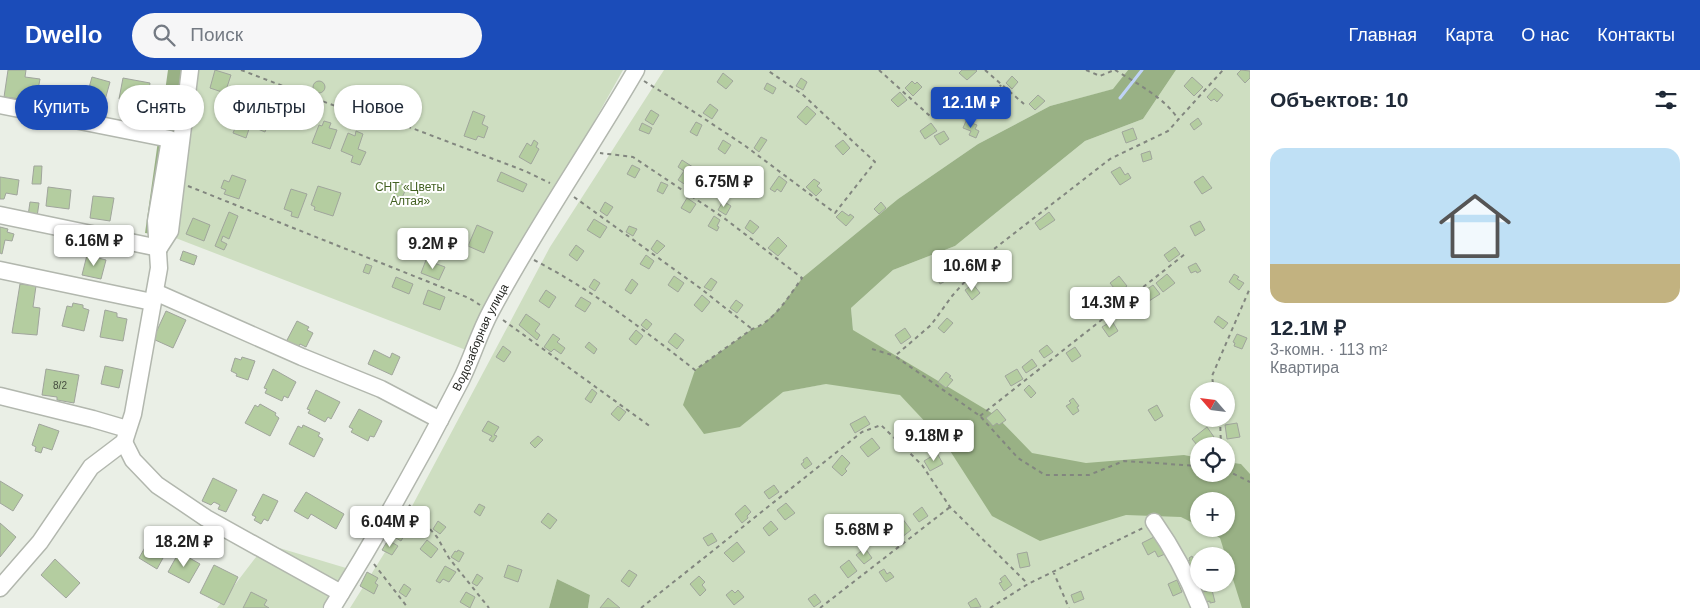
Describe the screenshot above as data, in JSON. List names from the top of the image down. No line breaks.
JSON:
{"streets":{"street":["Водозаборная улица"]},"parks":["СНТ «Цветы Алтая»"],"house_numbers":["8/2"],"north":"top left","page":{"header":"Dwello","search":"Поиск","nav":["Главная","Карта","О нас","Контакты"],"heading":"Объектов: 10","chip":["Купить","Снять","Фильтры","Новое"],"price":["12.1M ₽","6.75M ₽","6.16M ₽","9.2M ₽","10.6M ₽","14.3M ₽","9.18M ₽","6.04M ₽","5.68M ₽","18.2M ₽"],"list":[{"name":"12.1M ₽","note":"3-комн. · 113 m² · Квартира"}],"map_buttons":["+","−"]}}
